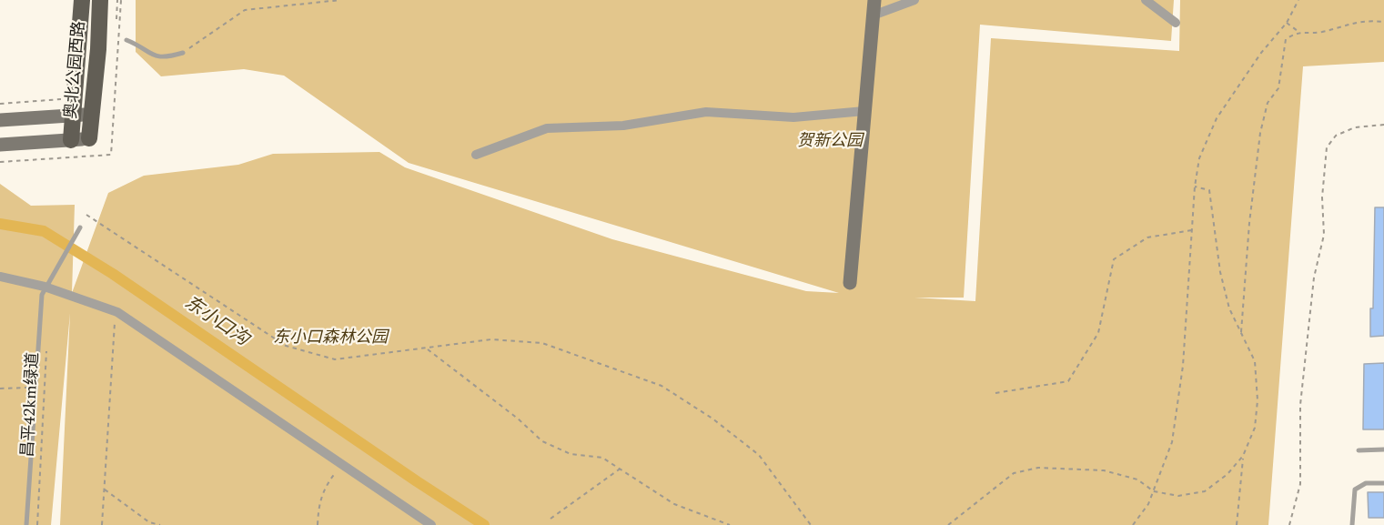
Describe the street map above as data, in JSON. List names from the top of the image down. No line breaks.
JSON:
{"streets":{"main road":["奥北公园西路"],"path":["昌平42km绿道"]},"water":["东小口沟"],"parks":["贺新公园","东小口森林公园"]}
